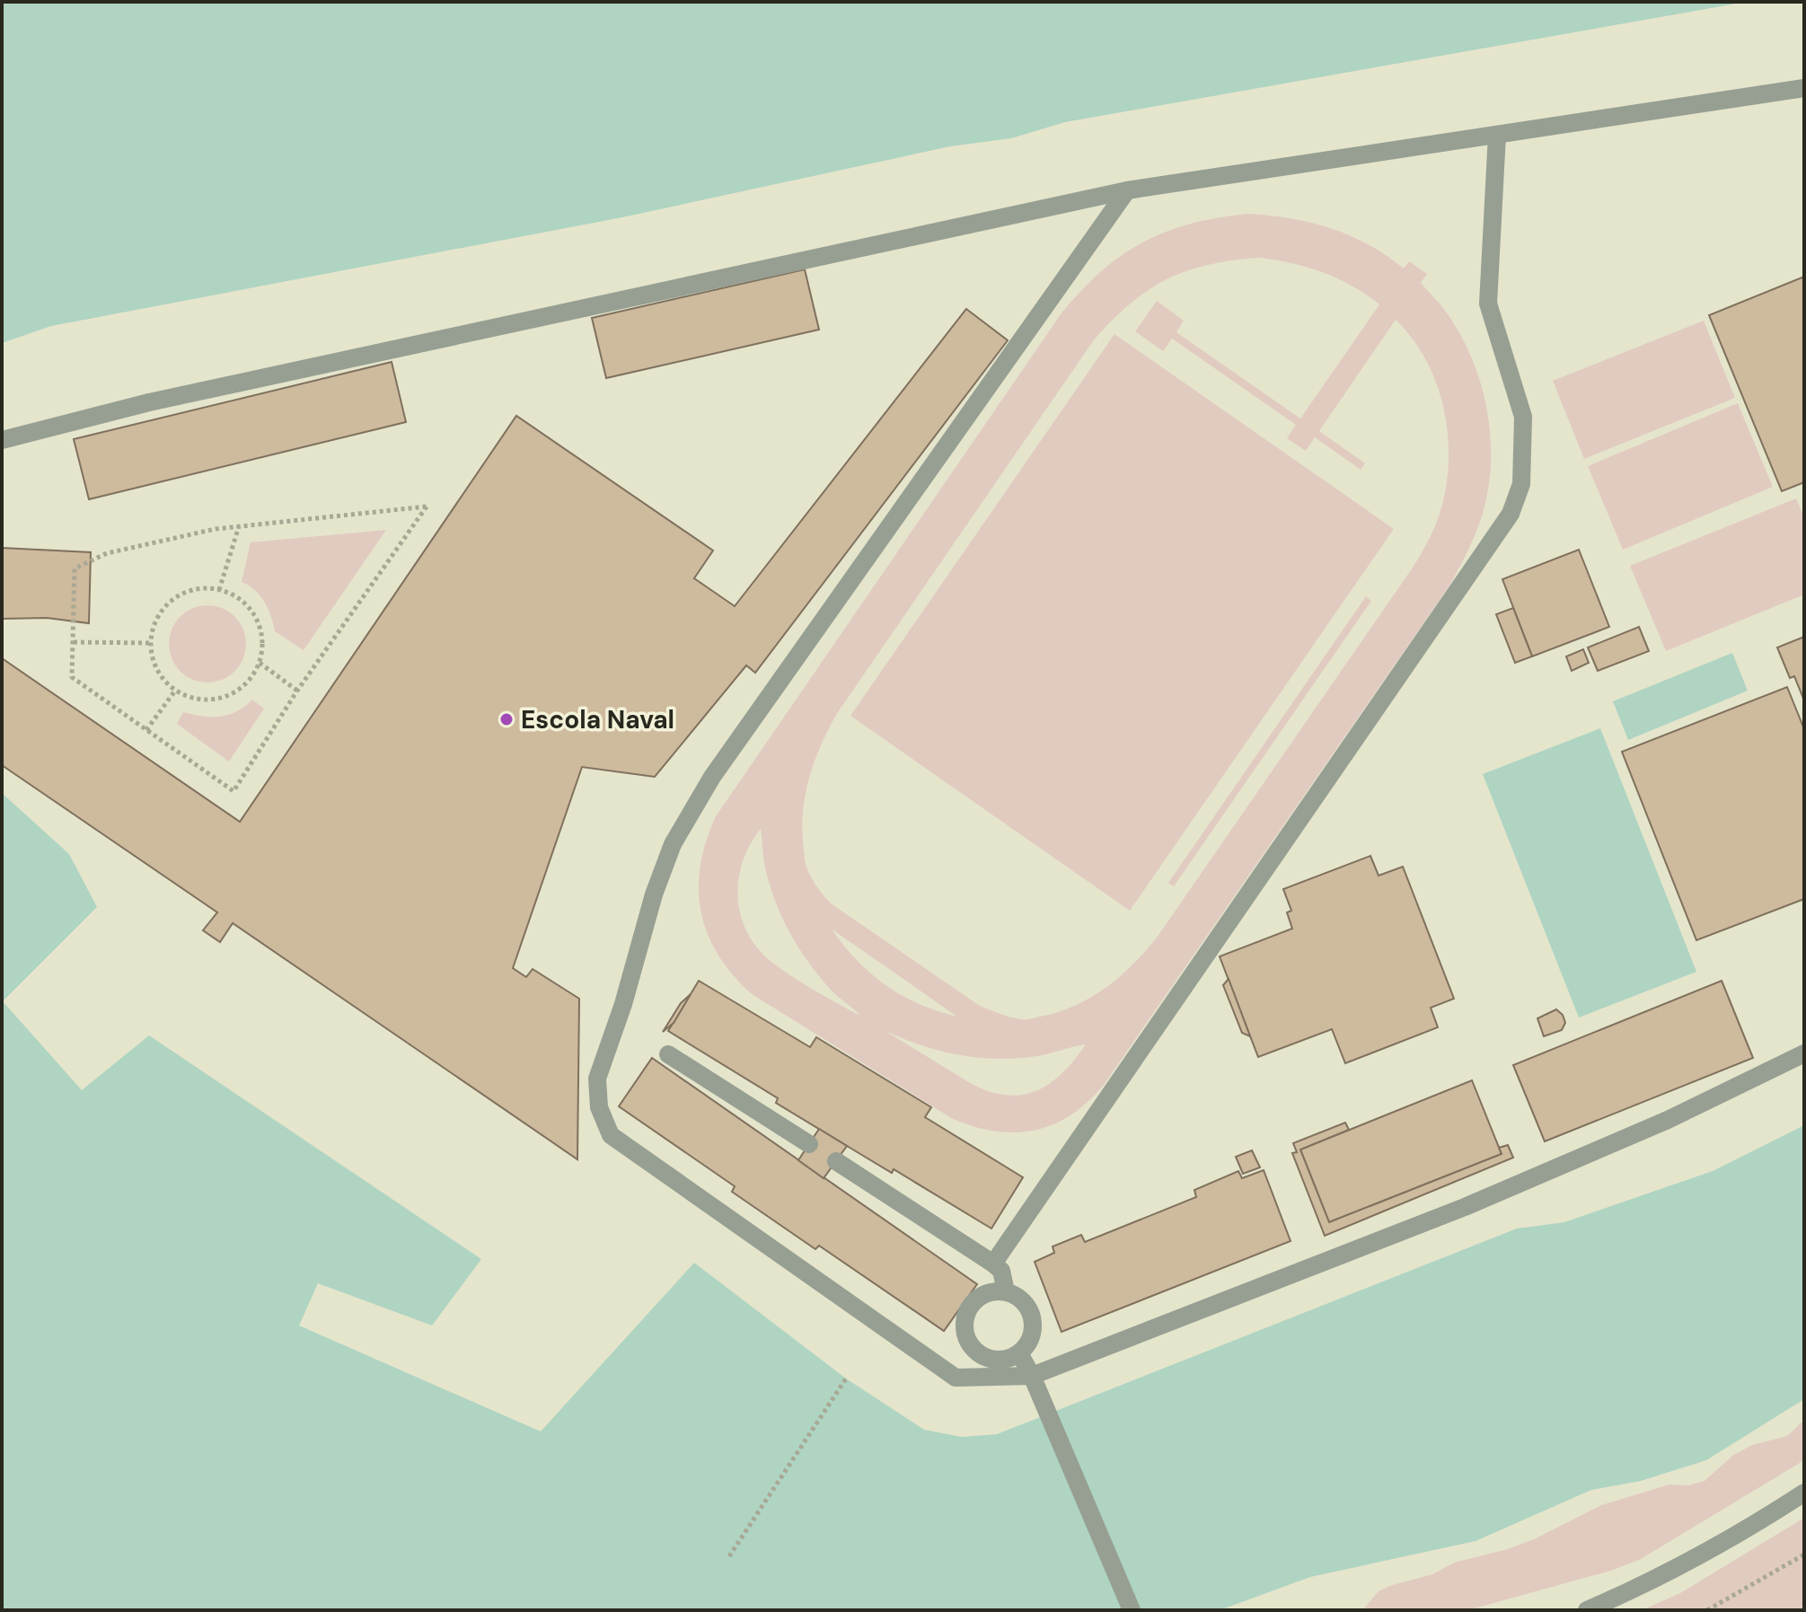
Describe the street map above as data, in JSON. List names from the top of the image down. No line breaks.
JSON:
{"places":["Escola Naval"]}
